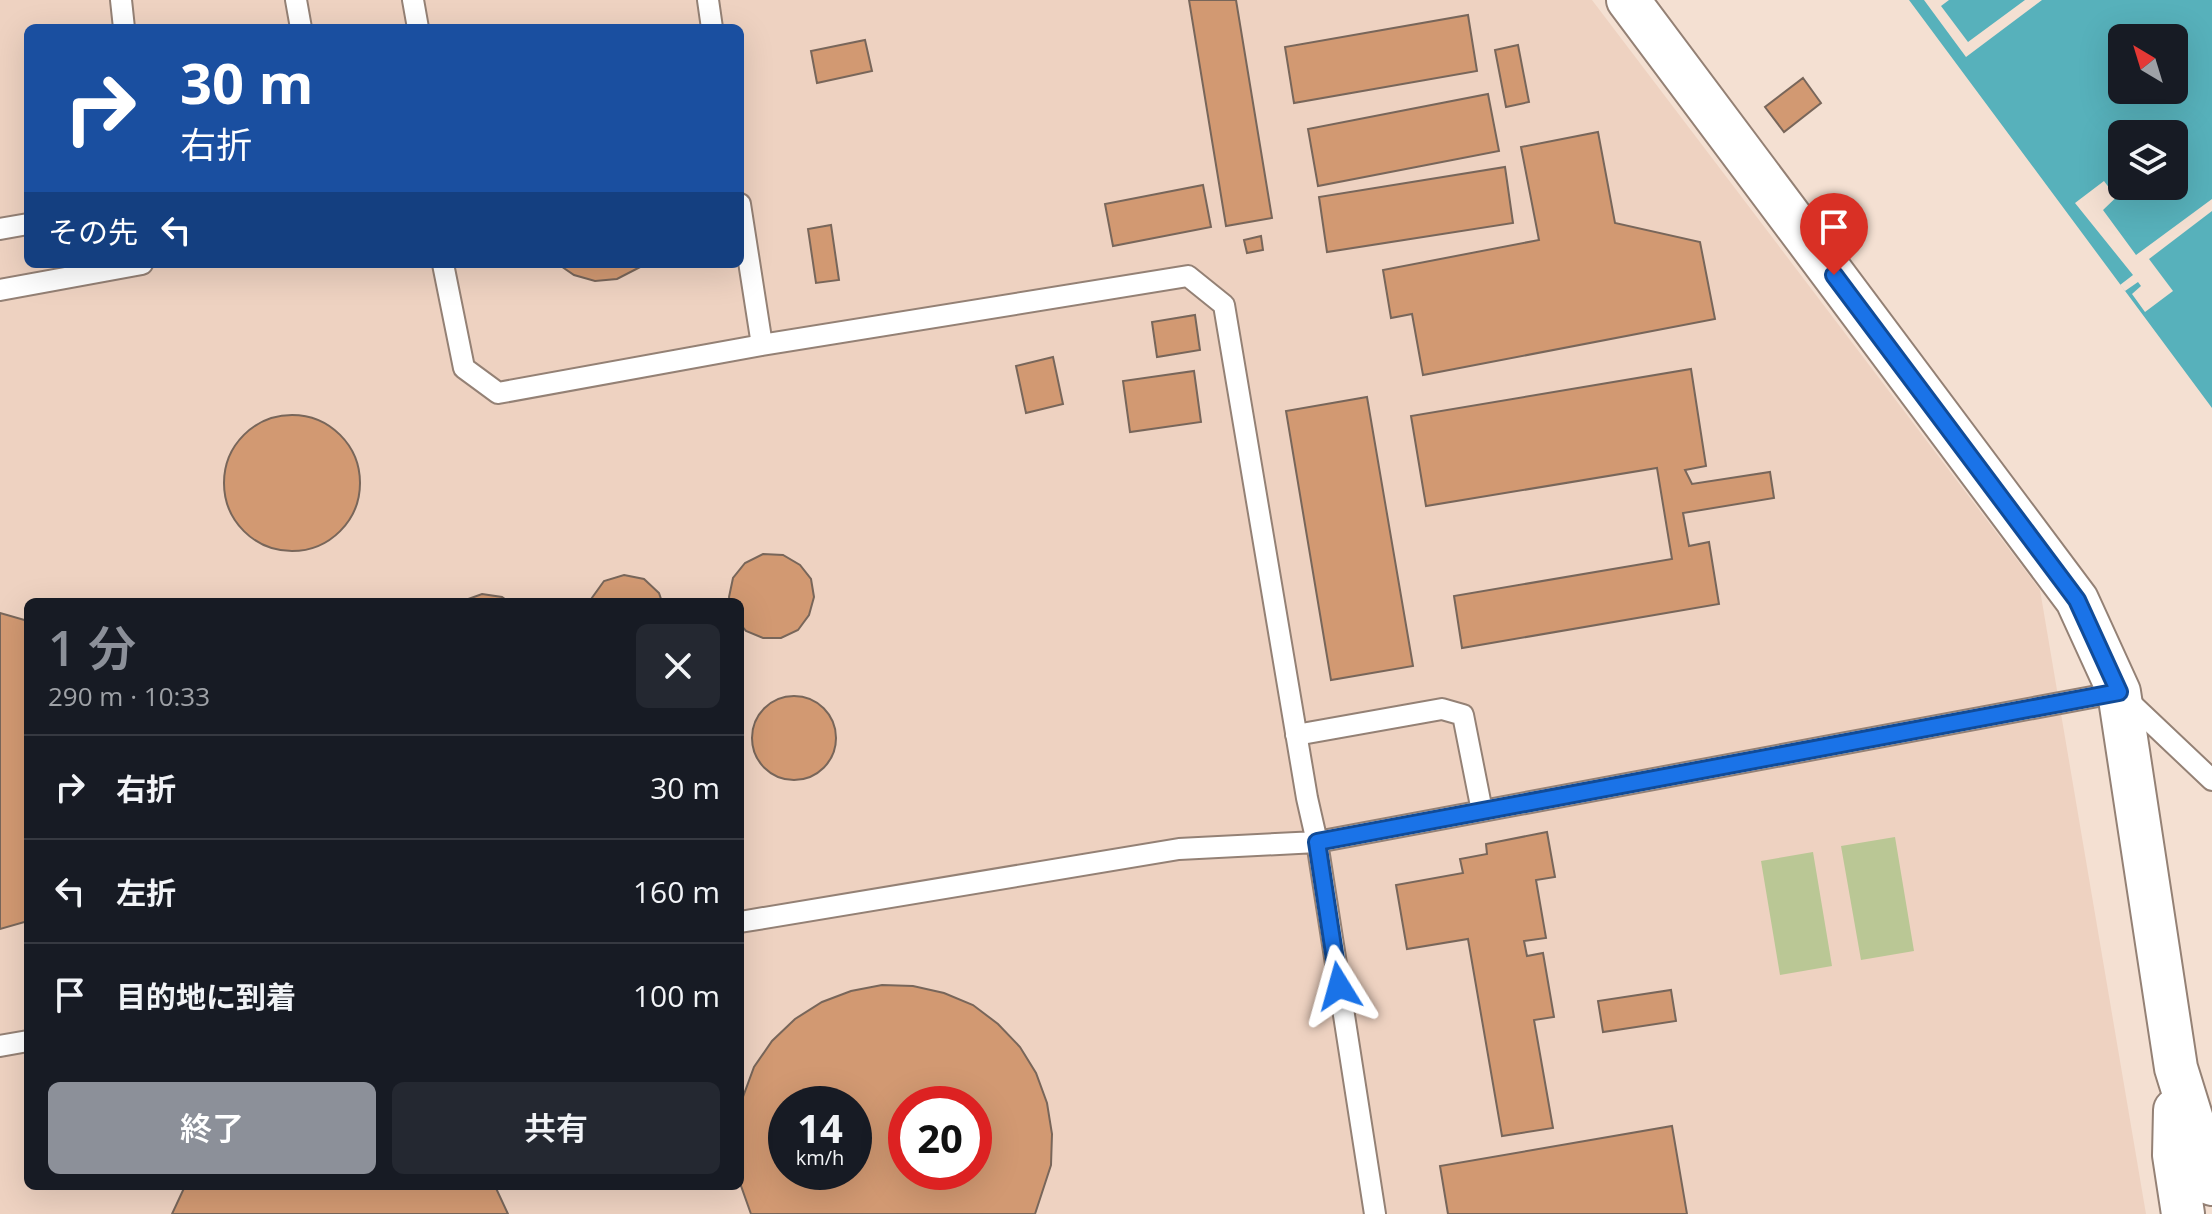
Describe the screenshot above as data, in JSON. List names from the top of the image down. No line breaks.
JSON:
{"north":"top left","page":{"turn":["30 m","右折"],"then":"その先","heading":["1 分","290 m · 10:33"],"list":[{"name":"右折","value":"30 m"},{"name":"左折","value":"160 m"},{"name":"目的地に到着","value":"100 m"}],"buttons":["終了","共有"],"speed":"14 km/h","limit":"20"}}
